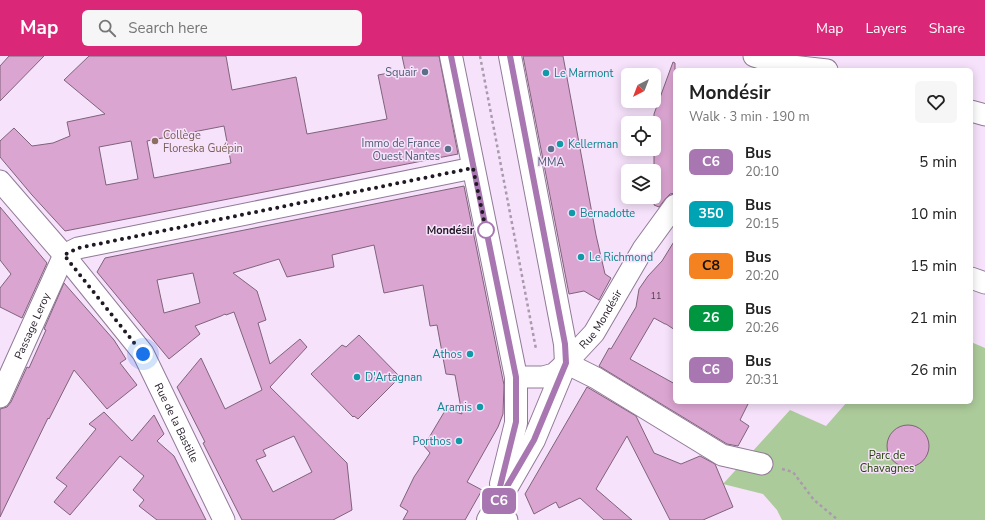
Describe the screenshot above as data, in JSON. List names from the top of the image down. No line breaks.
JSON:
{"streets":{"main road":["Rue Mondésir"],"street":["Passage Leroy","Rue de la Bastille"]},"crossings":[["Passage Leroy","Rue de la Bastille"]],"parks":["Parc de Chavagnes"],"places":["Squair","Le Marmont","Collège Floreska Guépin","Kellerman","Immo de France Ouest Nantes","MMA","Bernadotte","Mondésir","Le Richmond","Athos","D'Artagnan","Aramis","Porthos"],"lines":["bus line C6"],"house_numbers":["11"],"north":"bottom left","page":{"header":"Map","search":"Search here","nav":["Map","Layers","Share"],"on_map":"C6","heading":["Mondésir","Walk · 3 min · 190 m"],"list":[{"mark":"C6","name":"Bus","note":"20:10","value":"5 min"},{"mark":"350","name":"Bus","note":"20:15","value":"10 min"},{"mark":"C8","name":"Bus","note":"20:20","value":"15 min"},{"mark":"26","name":"Bus","note":"20:26","value":"21 min"},{"mark":"C6","name":"Bus","note":"20:31","value":"26 min"}]}}
